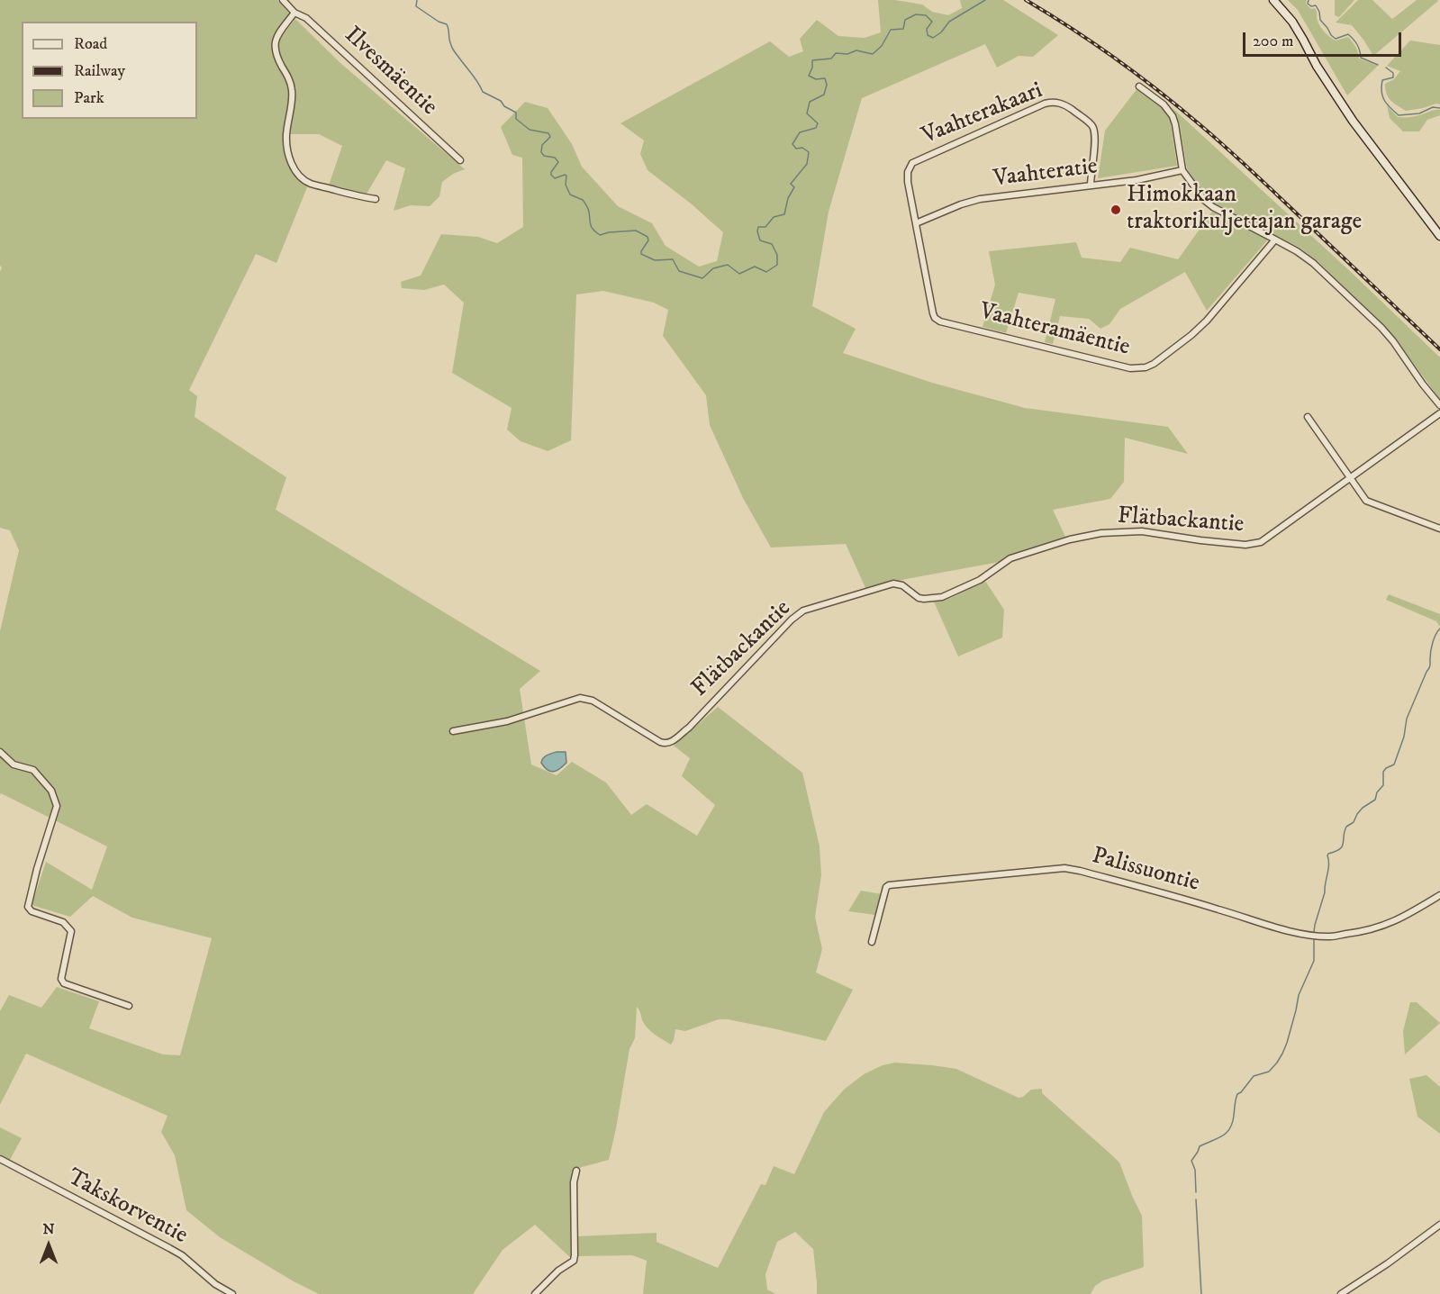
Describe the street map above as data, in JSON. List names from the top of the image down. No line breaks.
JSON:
{"streets":{"street":["Ilvesmäentie","Vaahterakaari","Vaahteratie","Vaahteramäentie","Flätbackantie","Palissuontie","Takskorventie"]},"crossings":[["Vaahterakaari","Vaahteratie"],["Vaahterakaari","Vaahteramäentie"]],"places":["Himokkaan traktorikuljettajan garage"],"legend":["Road","Railway","Park"],"scale_bar":"200 m","north":"top"}
